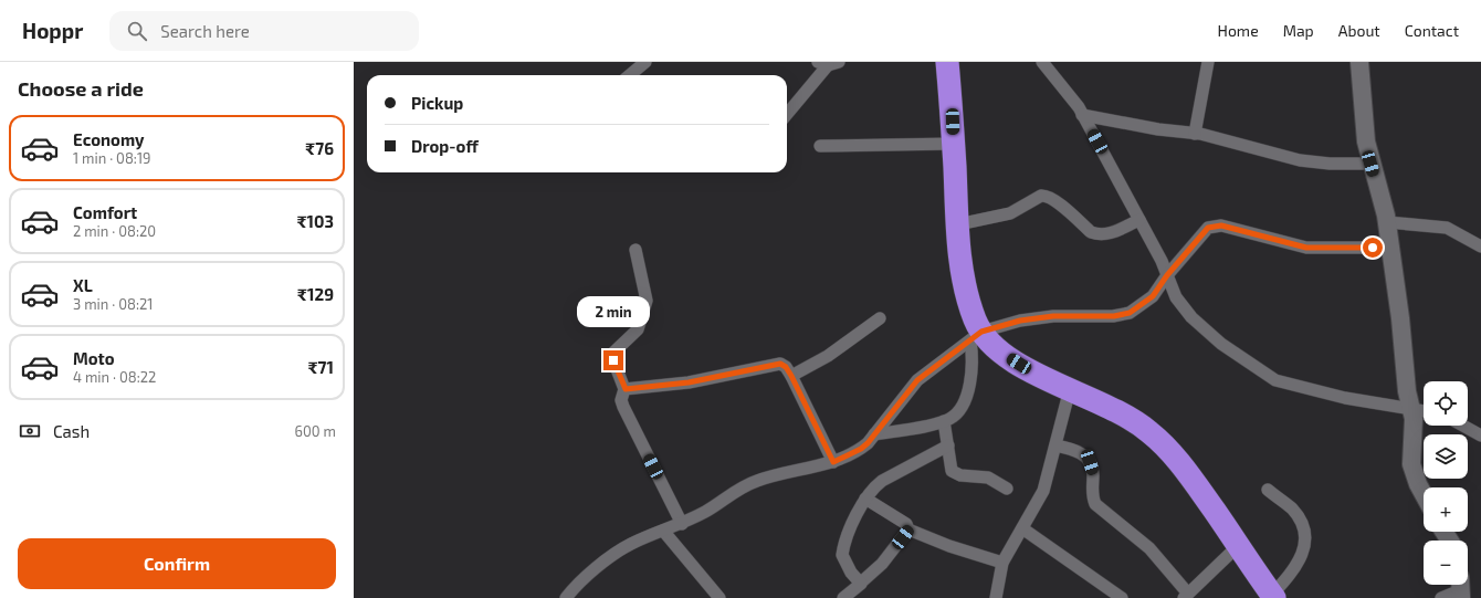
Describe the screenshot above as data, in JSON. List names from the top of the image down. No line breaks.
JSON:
{"page":{"header":"Hoppr","search":"Search here","nav":["Home","Map","About","Contact"],"heading":"Choose a ride","banner":["Pickup","Drop-off"],"list":[{"name":"Economy","note":"1 min · 08:19","value":"₹76"},{"name":"Comfort","note":"2 min · 08:20","value":"₹103"},{"name":"XL","note":"3 min · 08:21","value":"₹129"},{"name":"Moto","note":"4 min · 08:22","value":"₹71"}],"bubble":"2 min","map_buttons":["+","−"],"pay":["Cash","600 m"],"buttons":"Confirm"}}
